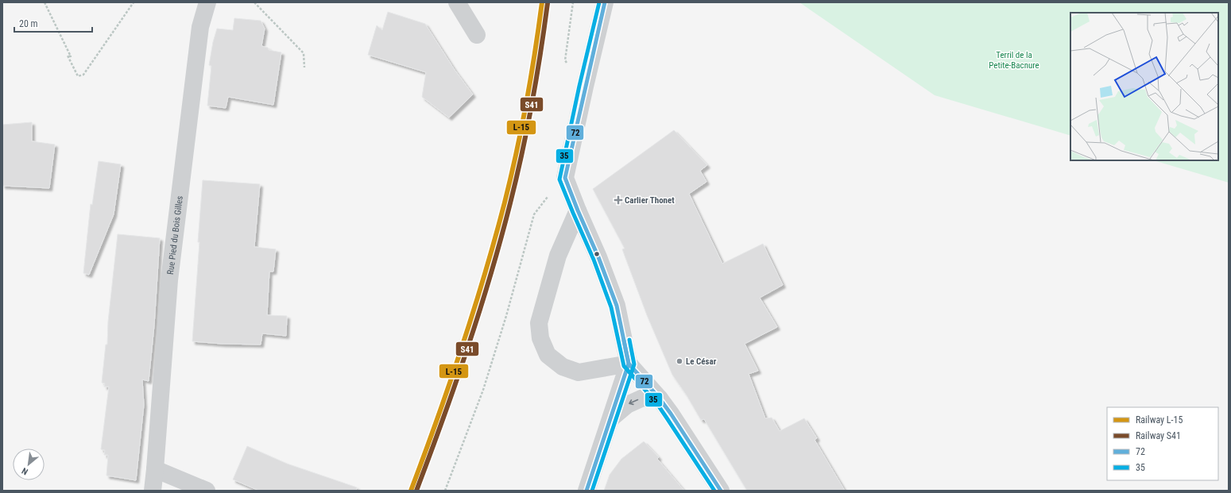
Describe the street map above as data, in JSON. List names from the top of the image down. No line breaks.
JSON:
{"streets":{"street":["Rue Pied du Bois Gilles"]},"parks":["Terril de la Petite-Bacnure"],"places":{"health":["Carlier Thonet"],"other":["Le César"]},"lines":["rail line L-15","transit line 72","transit line 35","rail line S41"],"legend":["Railway L-15","Railway S41","72","35"],"scale_bar":"20 m","north":"bottom left"}
